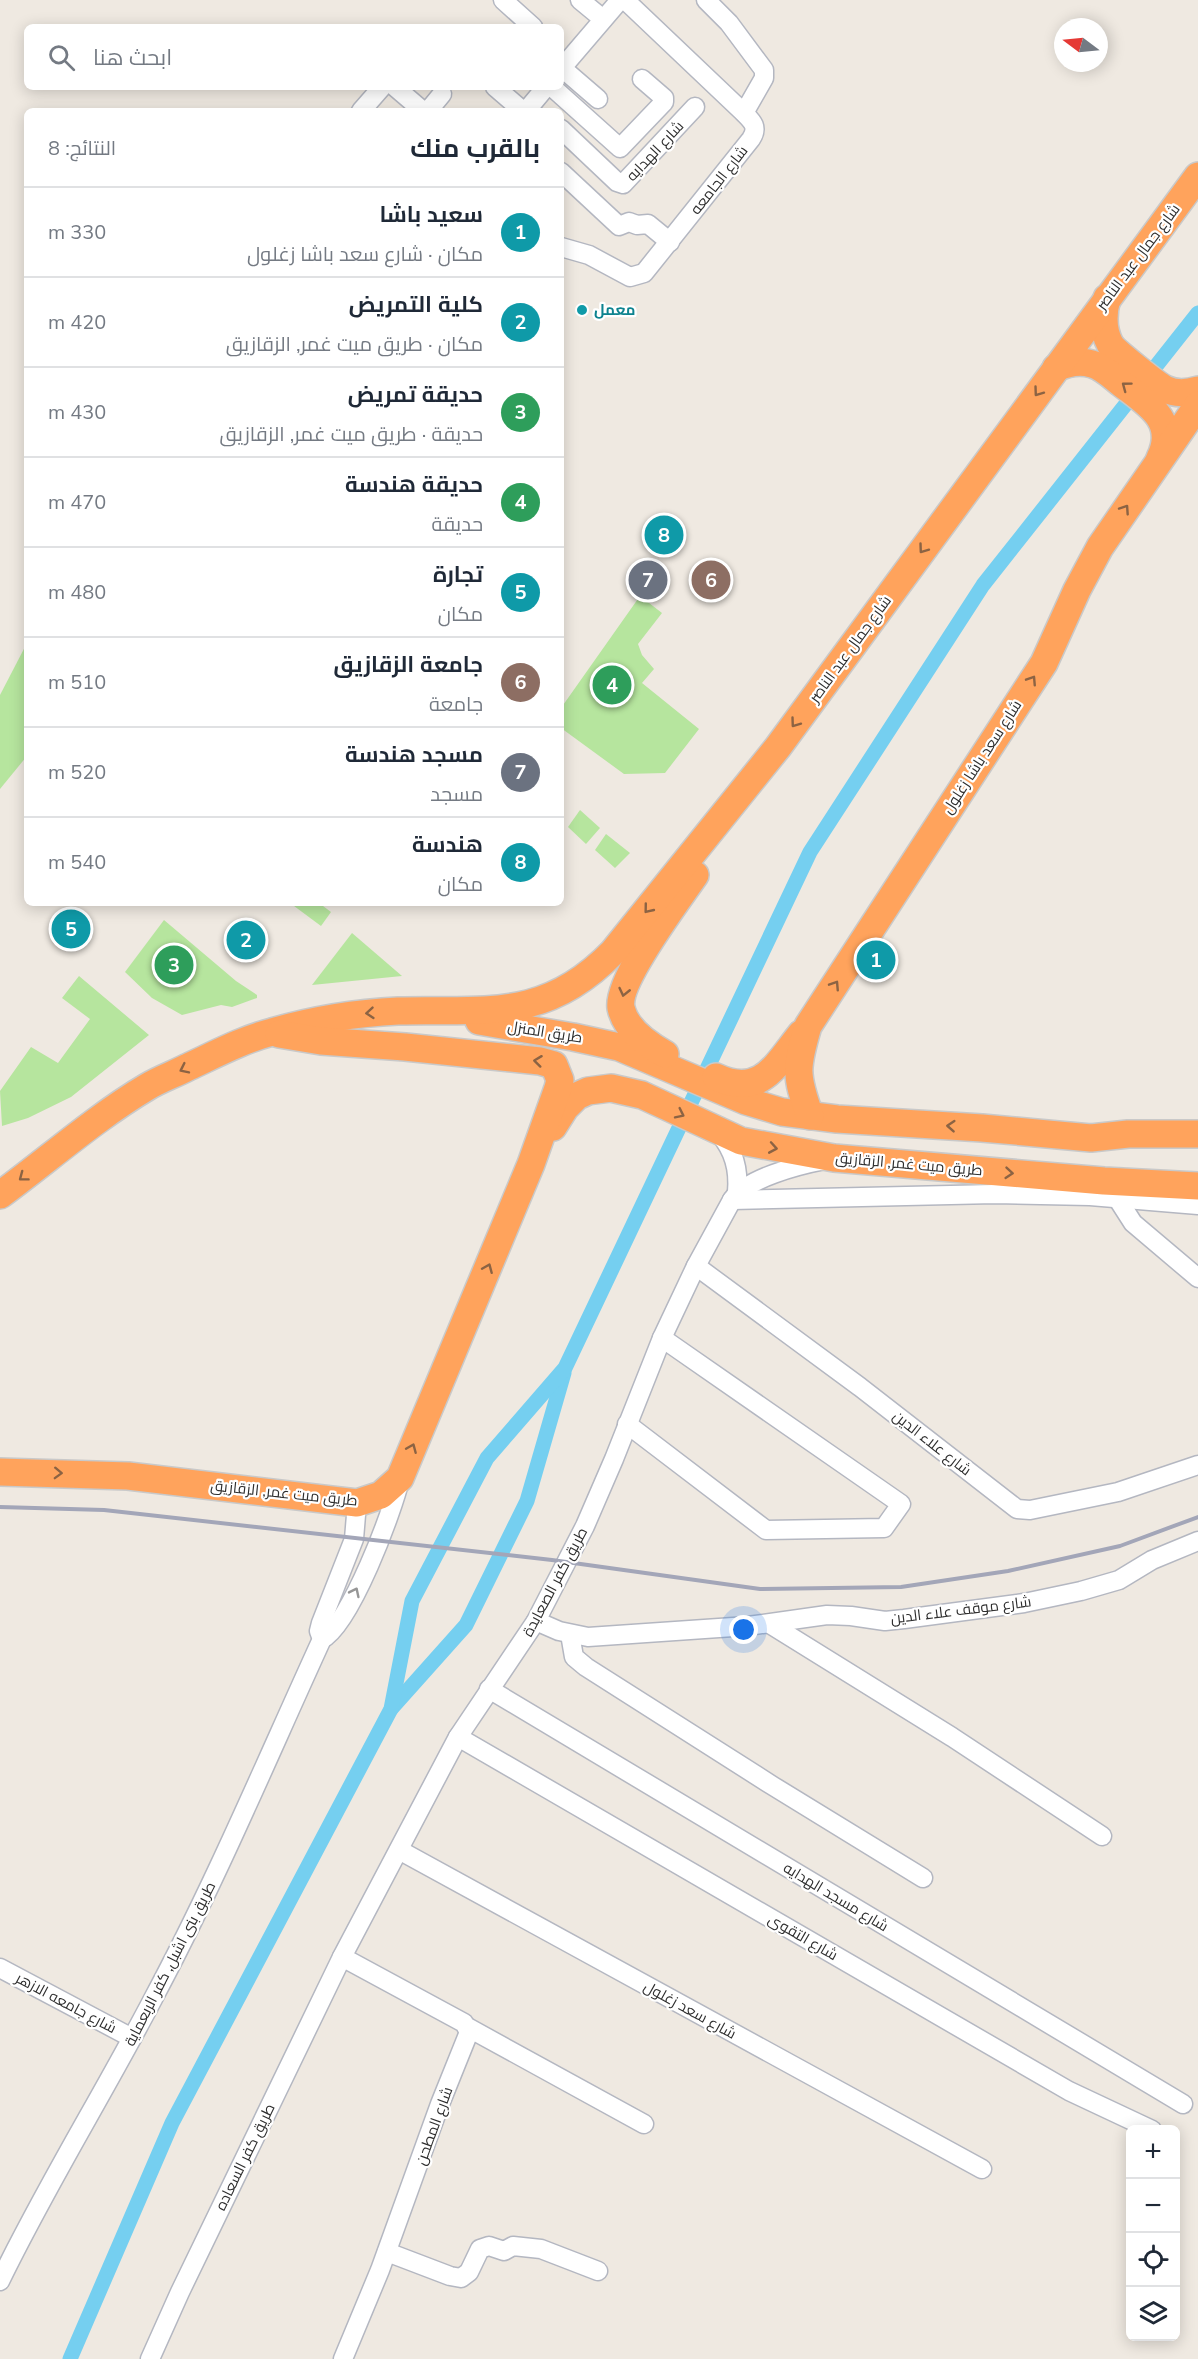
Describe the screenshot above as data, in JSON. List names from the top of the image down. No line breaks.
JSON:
{"streets":{"highway":["شارع جمال عبد الناصر","شارع سعد باشا زغلول","طريق المنزل","طريق ميت غمر, الزقازيق"],"street":["شارع الهدايه","شارع الجامعه","شارع علاء الدين","طريق كفر الصعايدة","شارع موقف علاء الدين","شارع مسجد الهدايه","شارع التقوى","طريق بنى اشبل, كفر الربعماية","شارع جامعه الازهر","شارع سعد زغلول","شارع المطحن","طريق كفر السعاده"]},"crossings":[["شارع جمال عبد الناصر","طريق المنزل"],["شارع جمال عبد الناصر","طريق ميت غمر, الزقازيق"],["شارع سعد باشا زغلول","طريق ميت غمر, الزقازيق"],["طريق المنزل","طريق ميت غمر, الزقازيق"],["شارع علاء الدين","طريق كفر الصعايدة"],["طريق كفر الصعايدة","شارع موقف علاء الدين"],["طريق كفر الصعايدة","شارع مسجد الهدايه"],["طريق كفر الصعايدة","شارع التقوى"],["طريق كفر الصعايدة","شارع سعد زغلول"],["طريق كفر الصعايدة","طريق كفر السعاده"],["طريق بنى اشبل, كفر الربعماية","شارع جامعه الازهر"]],"one_way":["شارع جمال عبد الناصر","شارع سعد باشا زغلول"],"places":["معمل"],"north":"left","page":{"search":"ابحث هنا","heading":["بالقرب منك","النتائج: 8"],"list":[{"mark":"1","name":"سعيد باشا","note":"مكان · شارع سعد باشا زغلول","value":"330 m"},{"mark":"2","name":"كلية التمريض","note":"مكان · طريق ميت غمر, الزقازيق","value":"420 m"},{"mark":"3","name":"حديقة تمريض","note":"حديقة · طريق ميت غمر, الزقازيق","value":"430 m"},{"mark":"4","name":"حديقة هندسة","note":"حديقة","value":"470 m"},{"mark":"5","name":"تجارة","note":"مكان","value":"480 m"},{"mark":"6","name":"جامعة الزقازيق","note":"جامعة","value":"510 m"},{"mark":"7","name":"مسجد هندسة","note":"مسجد","value":"520 m"},{"mark":"8","name":"هندسة","note":"مكان","value":"540 m"}],"pins":["8","6","7","4","5","2","1","3"],"map_buttons":["+","−"]}}
